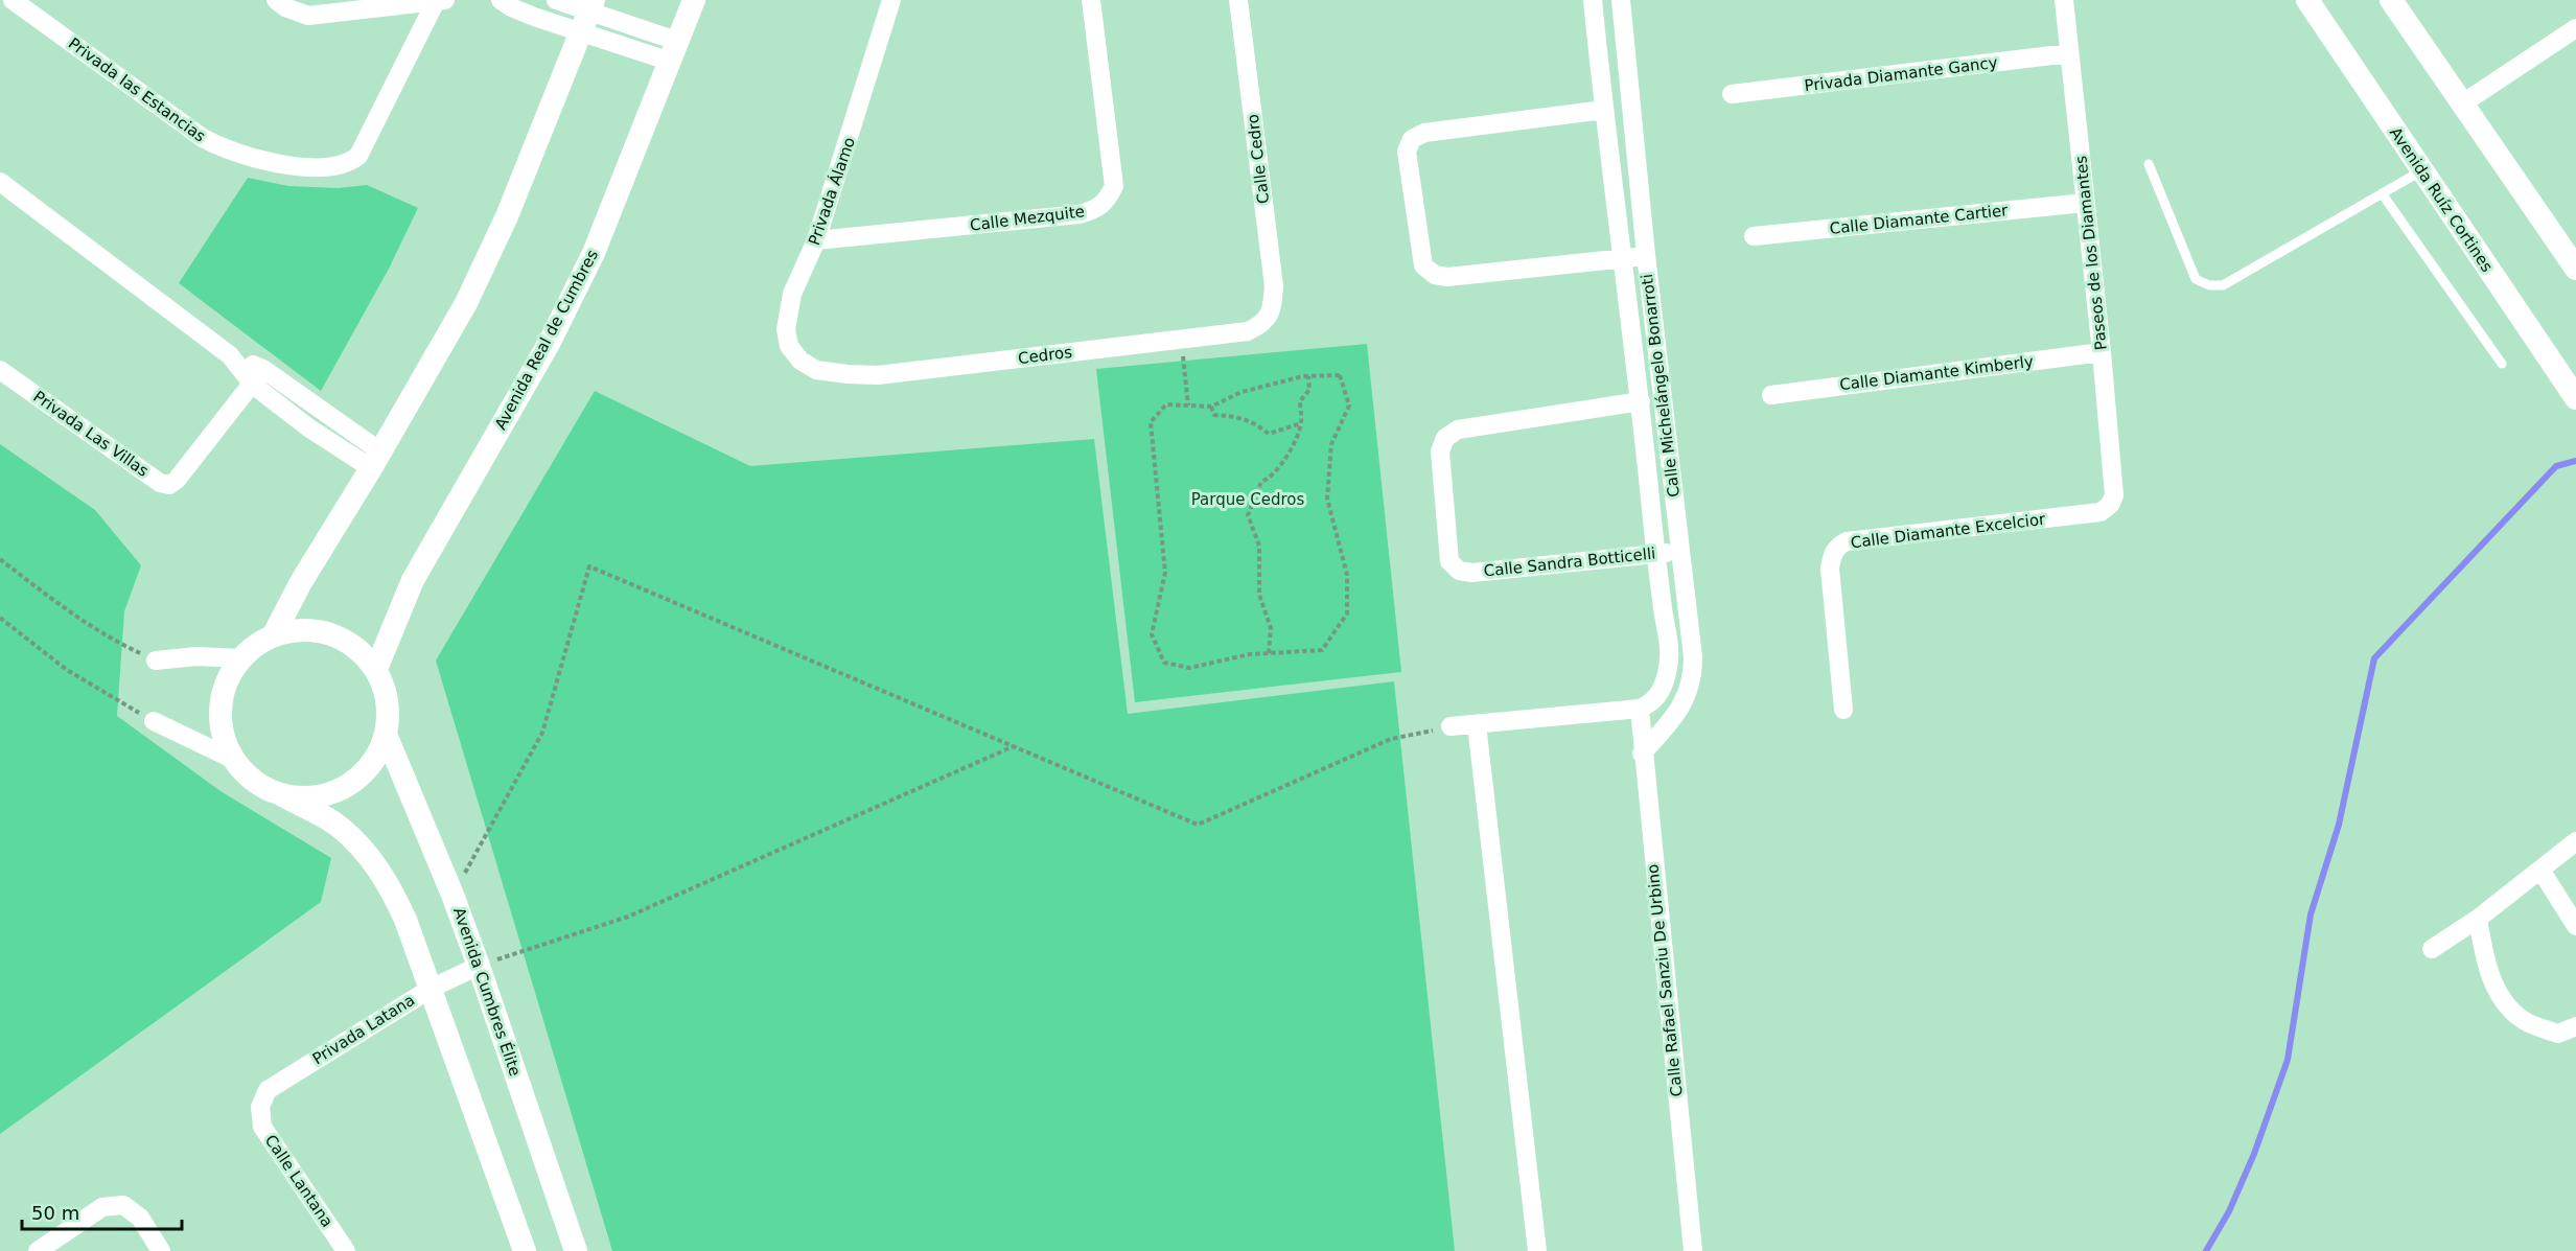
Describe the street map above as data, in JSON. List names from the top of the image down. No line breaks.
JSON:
{"streets":{"street":["Privada Diamante Gancy","Privada las Estancias","Calle Cedro","Privada Álamo","Avenida Ruíz Cortines","Calle Mezquite","Calle Diamante Cartier","Paseos de los Diamantes","Avenida Real de Cumbres","Cedros","Calle Diamante Kimberly","Calle Michelángelo Bonarroti","Privada Las Villas","Calle Diamante Excelcior","Calle Sandra Botticelli","Calle Rafael Sanziu De Urbino","Avenida Cumbres Élite","Privada Latana","Calle Lantana"]},"crossings":[["Privada Diamante Gancy","Paseos de los Diamantes"],["Calle Cedro","Cedros"],["Privada Álamo","Calle Mezquite"],["Privada Álamo","Cedros"],["Calle Diamante Cartier","Paseos de los Diamantes"],["Paseos de los Diamantes","Calle Diamante Kimberly"],["Paseos de los Diamantes","Calle Diamante Excelcior"],["Avenida Real de Cumbres","Avenida Cumbres Élite"],["Calle Michelángelo Bonarroti","Calle Sandra Botticelli"],["Calle Michelángelo Bonarroti","Calle Rafael Sanziu De Urbino"],["Avenida Cumbres Élite","Privada Latana"],["Privada Latana","Calle Lantana"]],"parks":["Parque Cedros"],"scale_bar":"50 m"}
